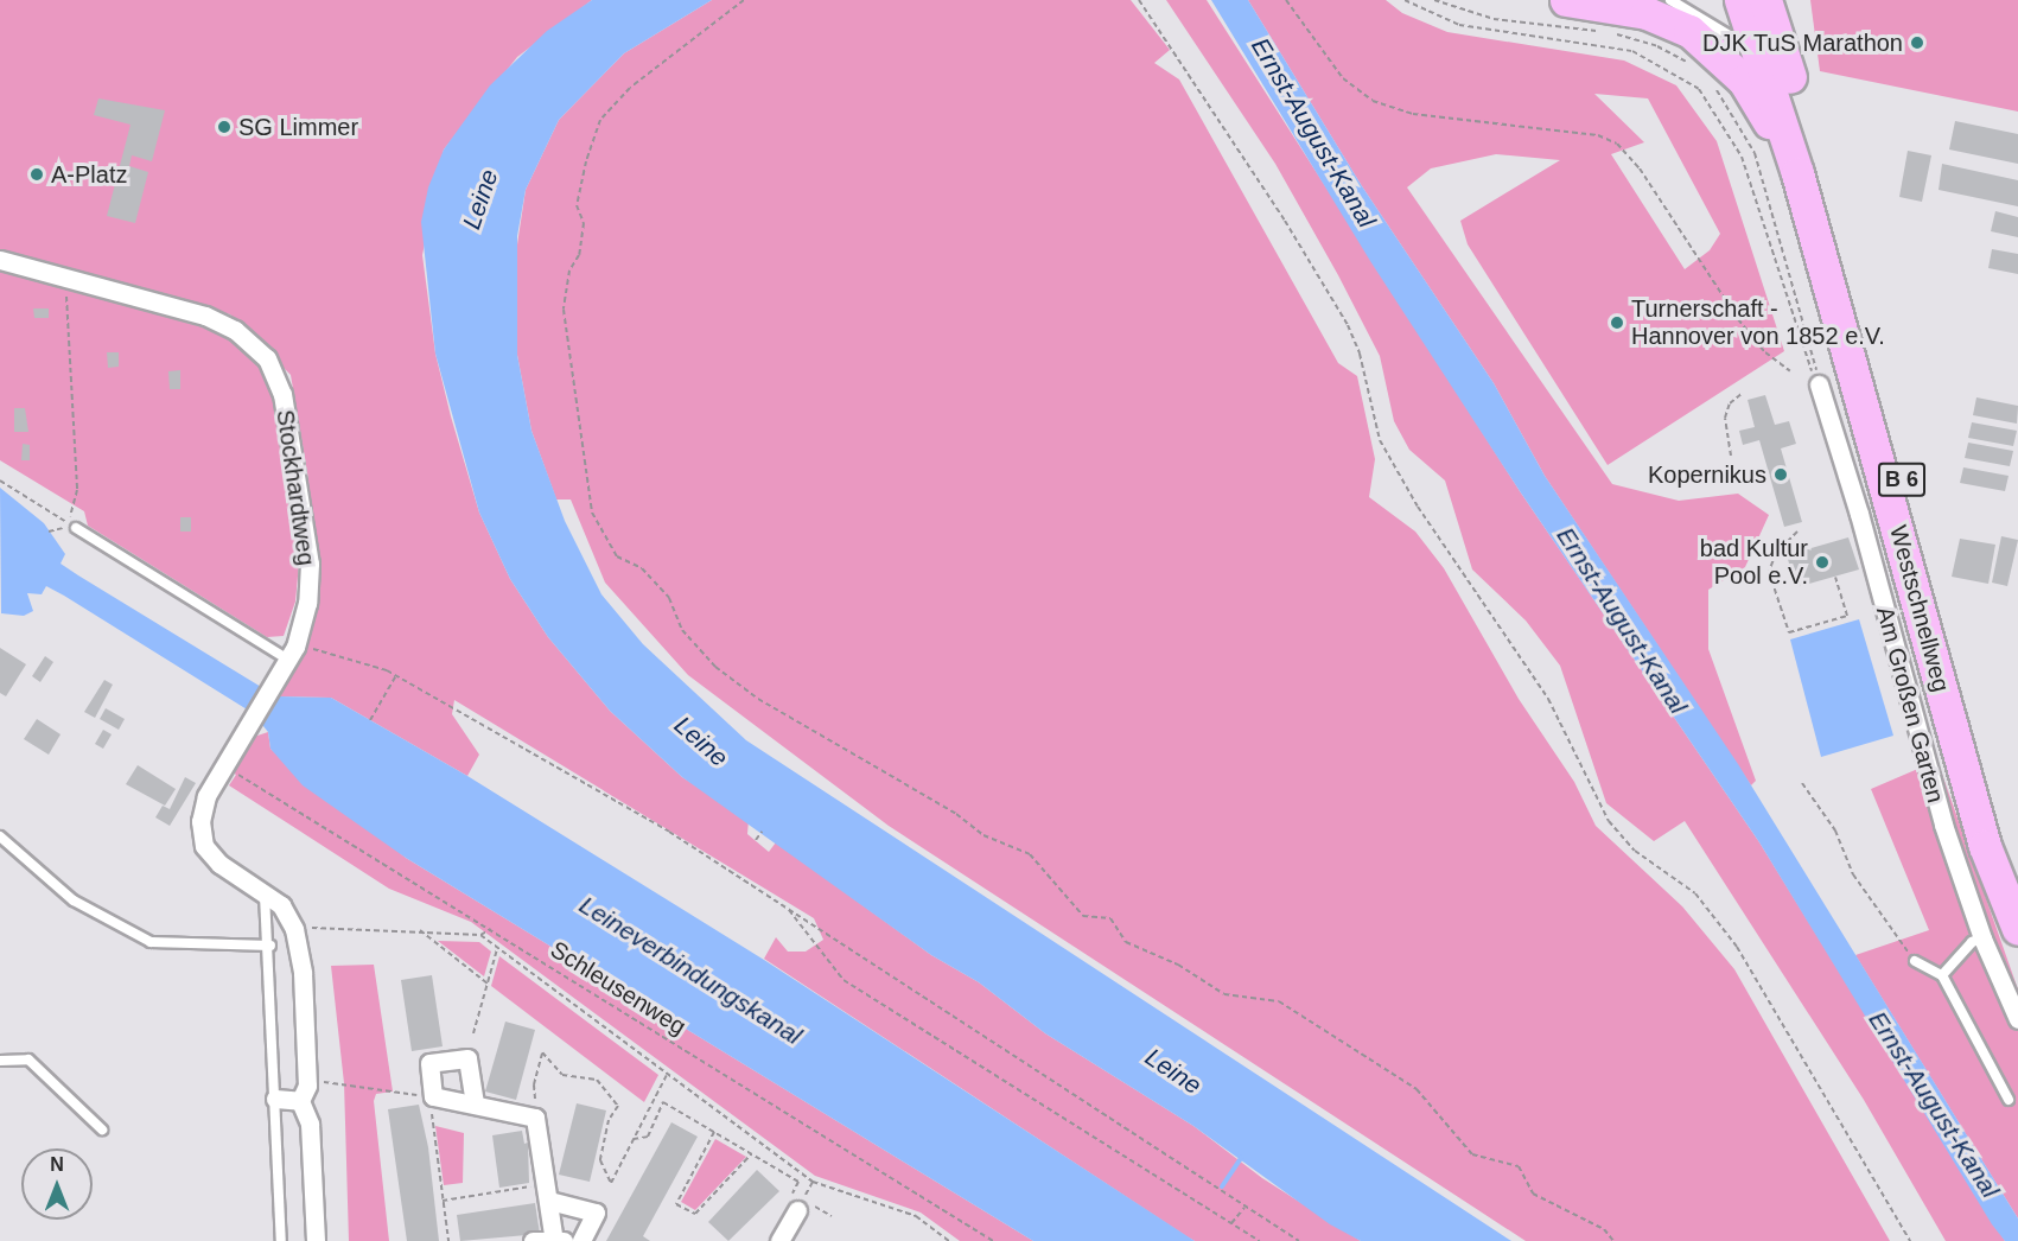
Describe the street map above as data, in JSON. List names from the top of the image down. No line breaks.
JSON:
{"streets":{"highway":["B 6","Westschnellweg"],"street":["Stockhardtweg","Am Großen Garten"],"path":["Schleusenweg"]},"crossings":[["Stockhardtweg","Schleusenweg"]],"water":["Ernst-August-Kanal","Leine","Leineverbindungskanal"],"places":["DJK TuS Marathon","SG Limmer","A-Platz","Turnerschaft - Hannover von 1852 e.V.","Kopernikus","bad Kultur Pool e.V."],"north":"top"}
